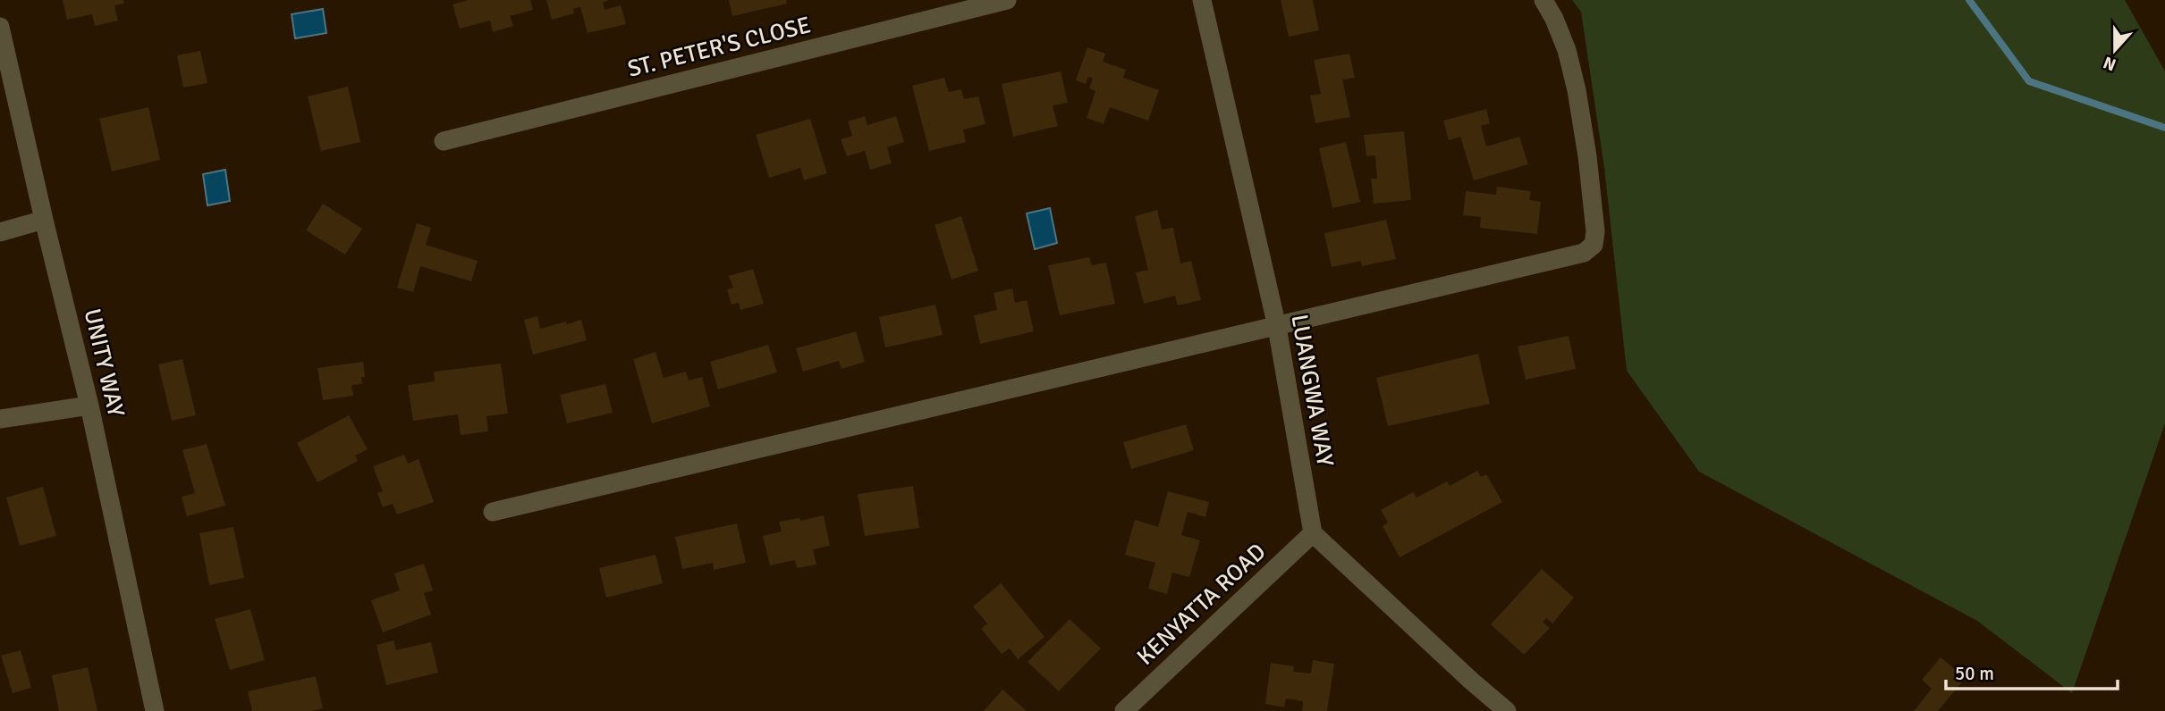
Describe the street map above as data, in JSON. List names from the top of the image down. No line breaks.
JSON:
{"streets":{"street":["ST. PETER'S CLOSE","UNITY WAY","LUANGWA WAY","KENYATTA ROAD"]},"crossings":[["LUANGWA WAY","KENYATTA ROAD"]],"scale_bar":"50 m","north":"bottom"}
